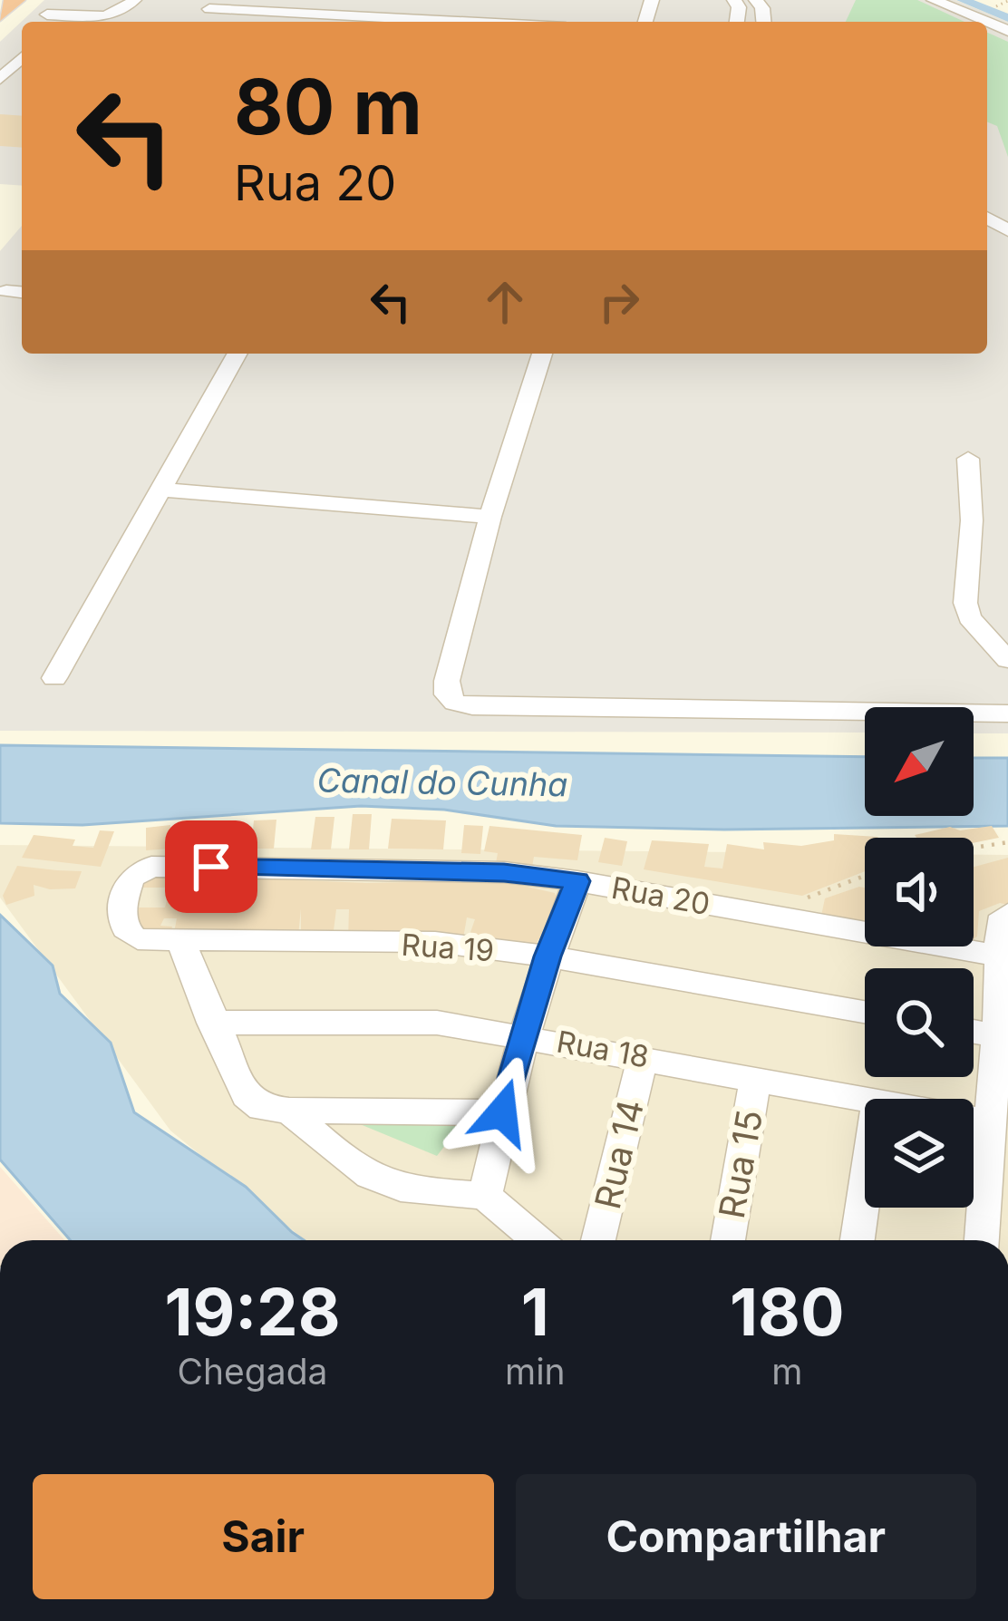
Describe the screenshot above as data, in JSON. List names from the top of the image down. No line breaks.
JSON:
{"streets":{"street":["Rua 20","Rua 19","Rua 18","Rua 14","Rua 15"]},"crossings":[["Rua 20","Rua 19"],["Rua 18","Rua 14"],["Rua 18","Rua 15"]],"water":["Canal do Cunha"],"north":"bottom left","page":{"turn":["80 m","Rua 20"],"eta":["19:28","Chegada","1","min","180","m"],"buttons":["Sair","Compartilhar"]}}
